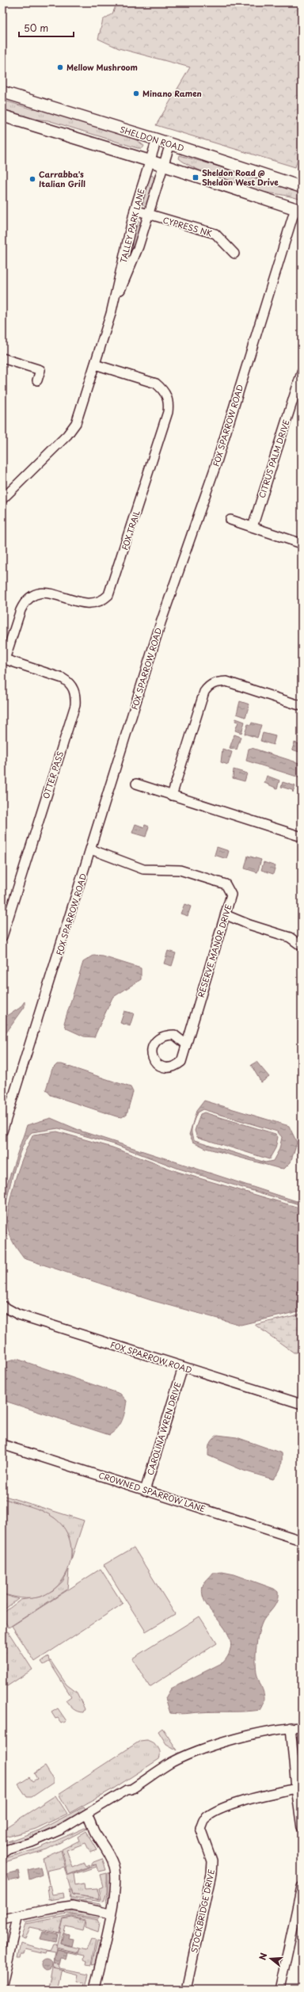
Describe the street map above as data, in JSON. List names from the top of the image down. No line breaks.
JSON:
{"streets":{"main road":["SHELDON ROAD"],"street":["TALLEY PARK LANE","CYPRESS NK","FOX SPARROW ROAD","CITRUS PALM DRIVE","FOX TRAIL","OTTER PASS","RESERVE MANOR DRIVE","CAROLINA WREN DRIVE","CROWNED SPARROW LANE","STOCKBRIDGE DRIVE"]},"crossings":[["SHELDON ROAD","TALLEY PARK LANE"],["TALLEY PARK LANE","CYPRESS NK"],["TALLEY PARK LANE","FOX TRAIL"],["FOX SPARROW ROAD","RESERVE MANOR DRIVE"],["FOX SPARROW ROAD","CAROLINA WREN DRIVE"],["FOX TRAIL","OTTER PASS"],["CAROLINA WREN DRIVE","CROWNED SPARROW LANE"]],"places":{"other":["Mellow Mushroom","Minano Ramen","Carrabba's Italian Grill"],"transit":["Sheldon Road @ Sheldon West Drive"]},"scale_bar":"50 m","north":"left"}
